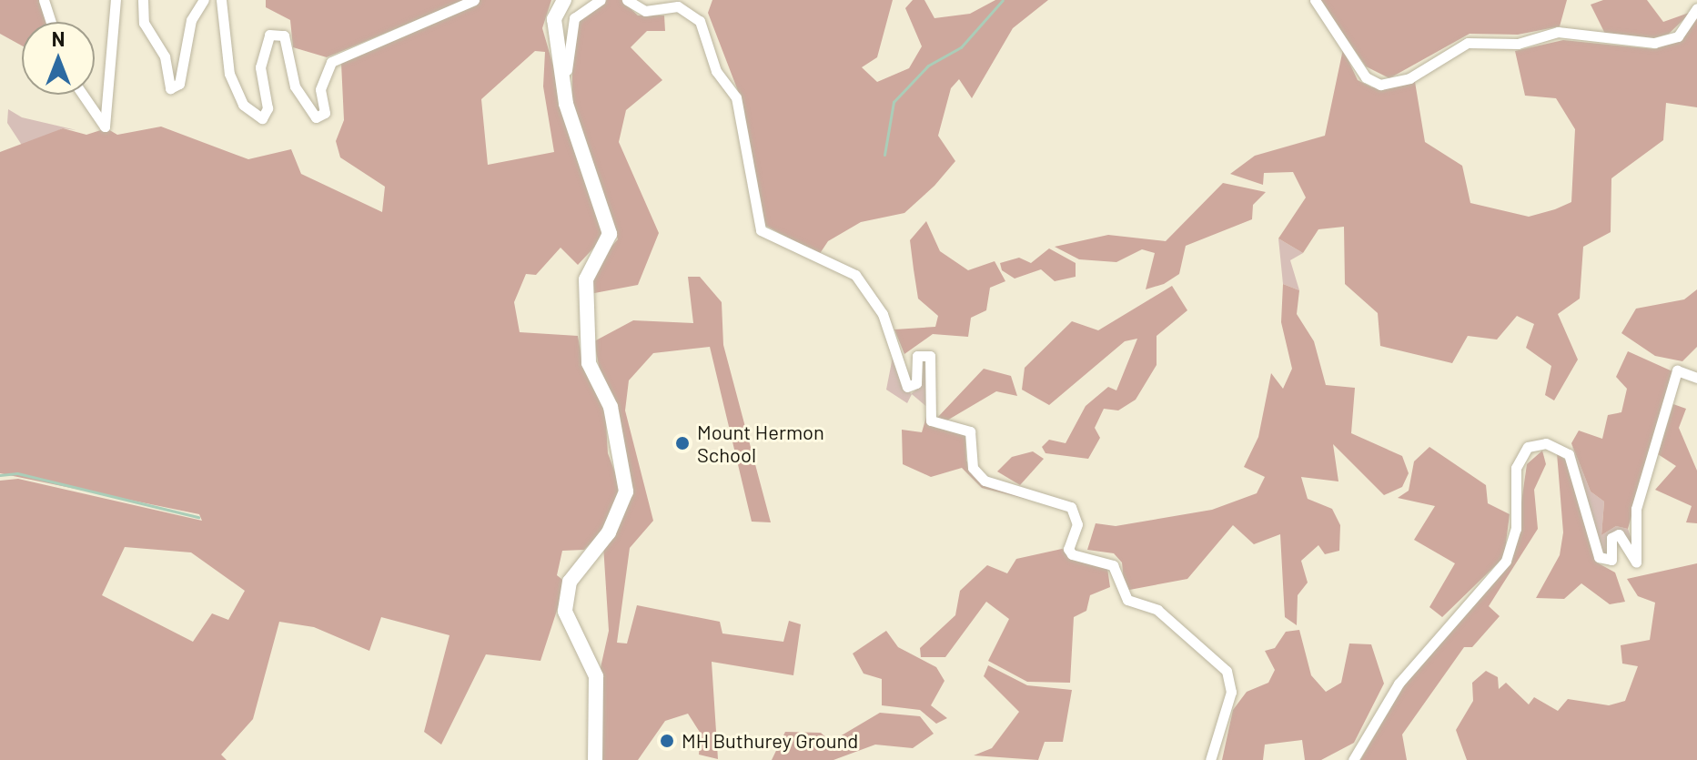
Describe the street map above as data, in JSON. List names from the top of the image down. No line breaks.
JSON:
{"places":["Mount Hermon School","MH Buthurey Ground"],"north":"top"}
